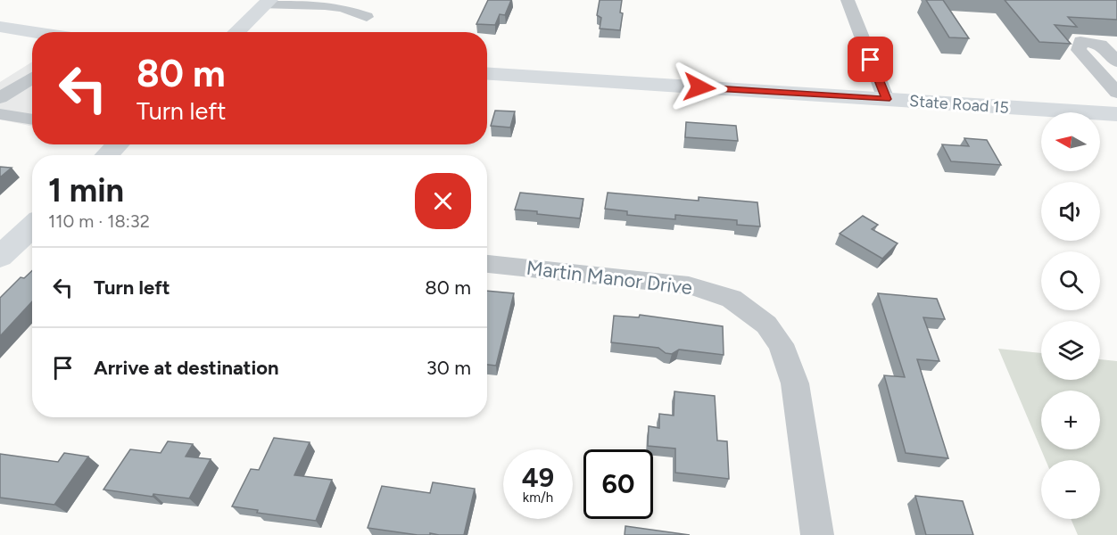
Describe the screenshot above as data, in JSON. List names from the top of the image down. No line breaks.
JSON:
{"streets":{"main road":["State Road 15"],"street":["Martin Manor Drive"]},"north":"left","page":{"turn":["80 m","Turn left"],"map_buttons":["+","−"],"heading":["1 min","110 m · 18:32"],"list":[{"name":"Turn left","value":"80 m"},{"name":"Arrive at destination","value":"30 m"}],"speed":"49 km/h","limit":"60"}}
